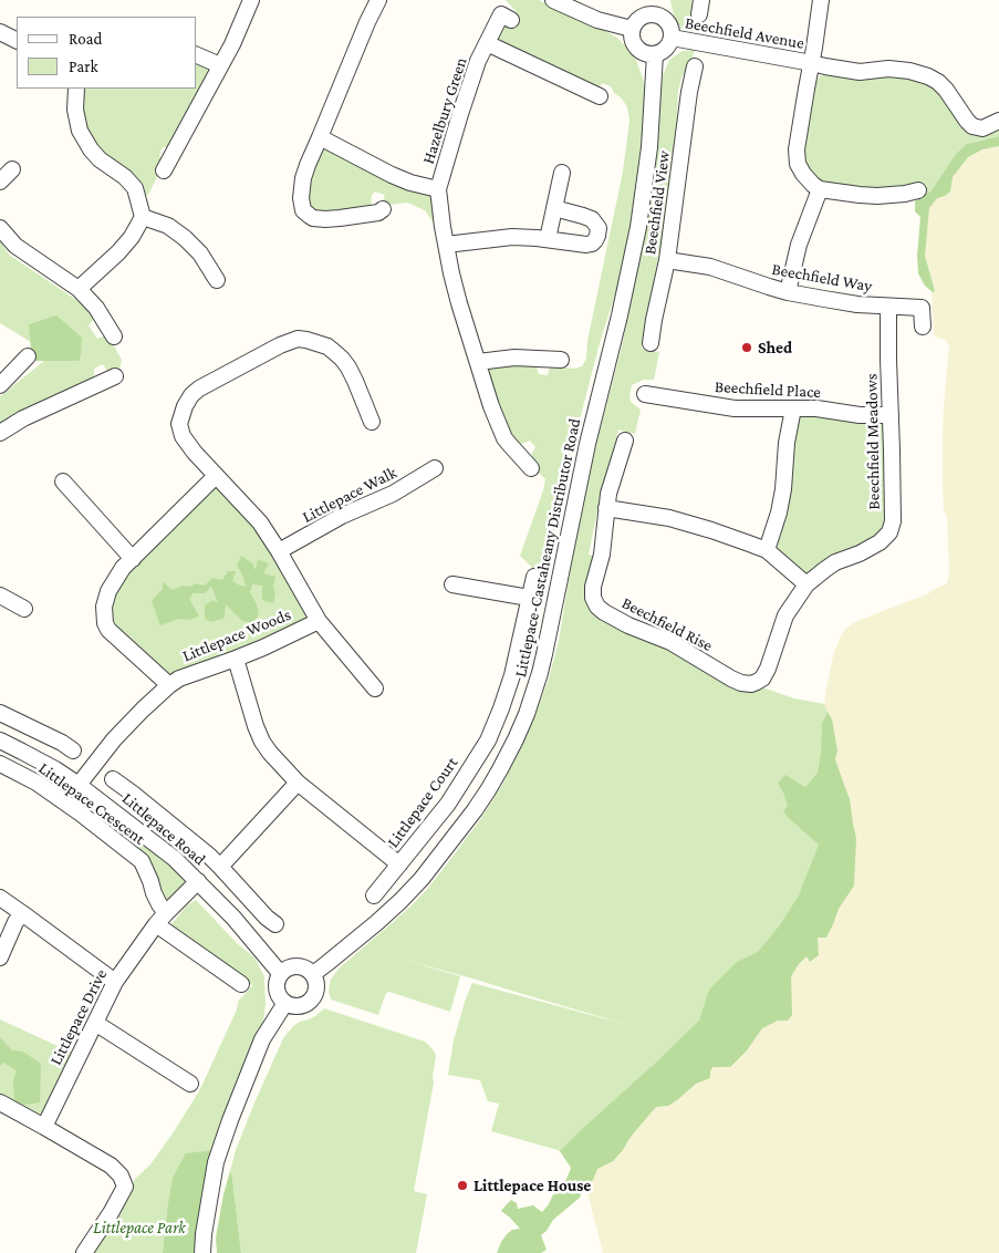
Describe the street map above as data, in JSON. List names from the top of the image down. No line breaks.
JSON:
{"streets":{"street":["Beechfield Avenue","Hazelbury Green","Beechfield View","Beechfield Way","Beechfield Place","Beechfield Meadows","Littlepace Walk","Littlepace-Castaheany Distributor Road","Beechfield Rise","Littlepace Woods","Littlepace Court","Littlepace Crescent","Littlepace Road","Littlepace Drive"]},"crossings":[["Beechfield Avenue","Littlepace-Castaheany Distributor Road"],["Beechfield View","Beechfield Way"],["Beechfield Way","Beechfield Meadows"],["Beechfield Place","Beechfield Meadows"],["Beechfield Meadows","Beechfield Rise"],["Littlepace Walk","Littlepace Woods"],["Littlepace-Castaheany Distributor Road","Littlepace Road"],["Littlepace Woods","Littlepace Road"],["Littlepace Crescent","Littlepace Drive"],["Littlepace Road","Littlepace Drive"]],"parks":["Littlepace Park"],"places":["Shed","Littlepace House"],"legend":["Road","Park"]}
